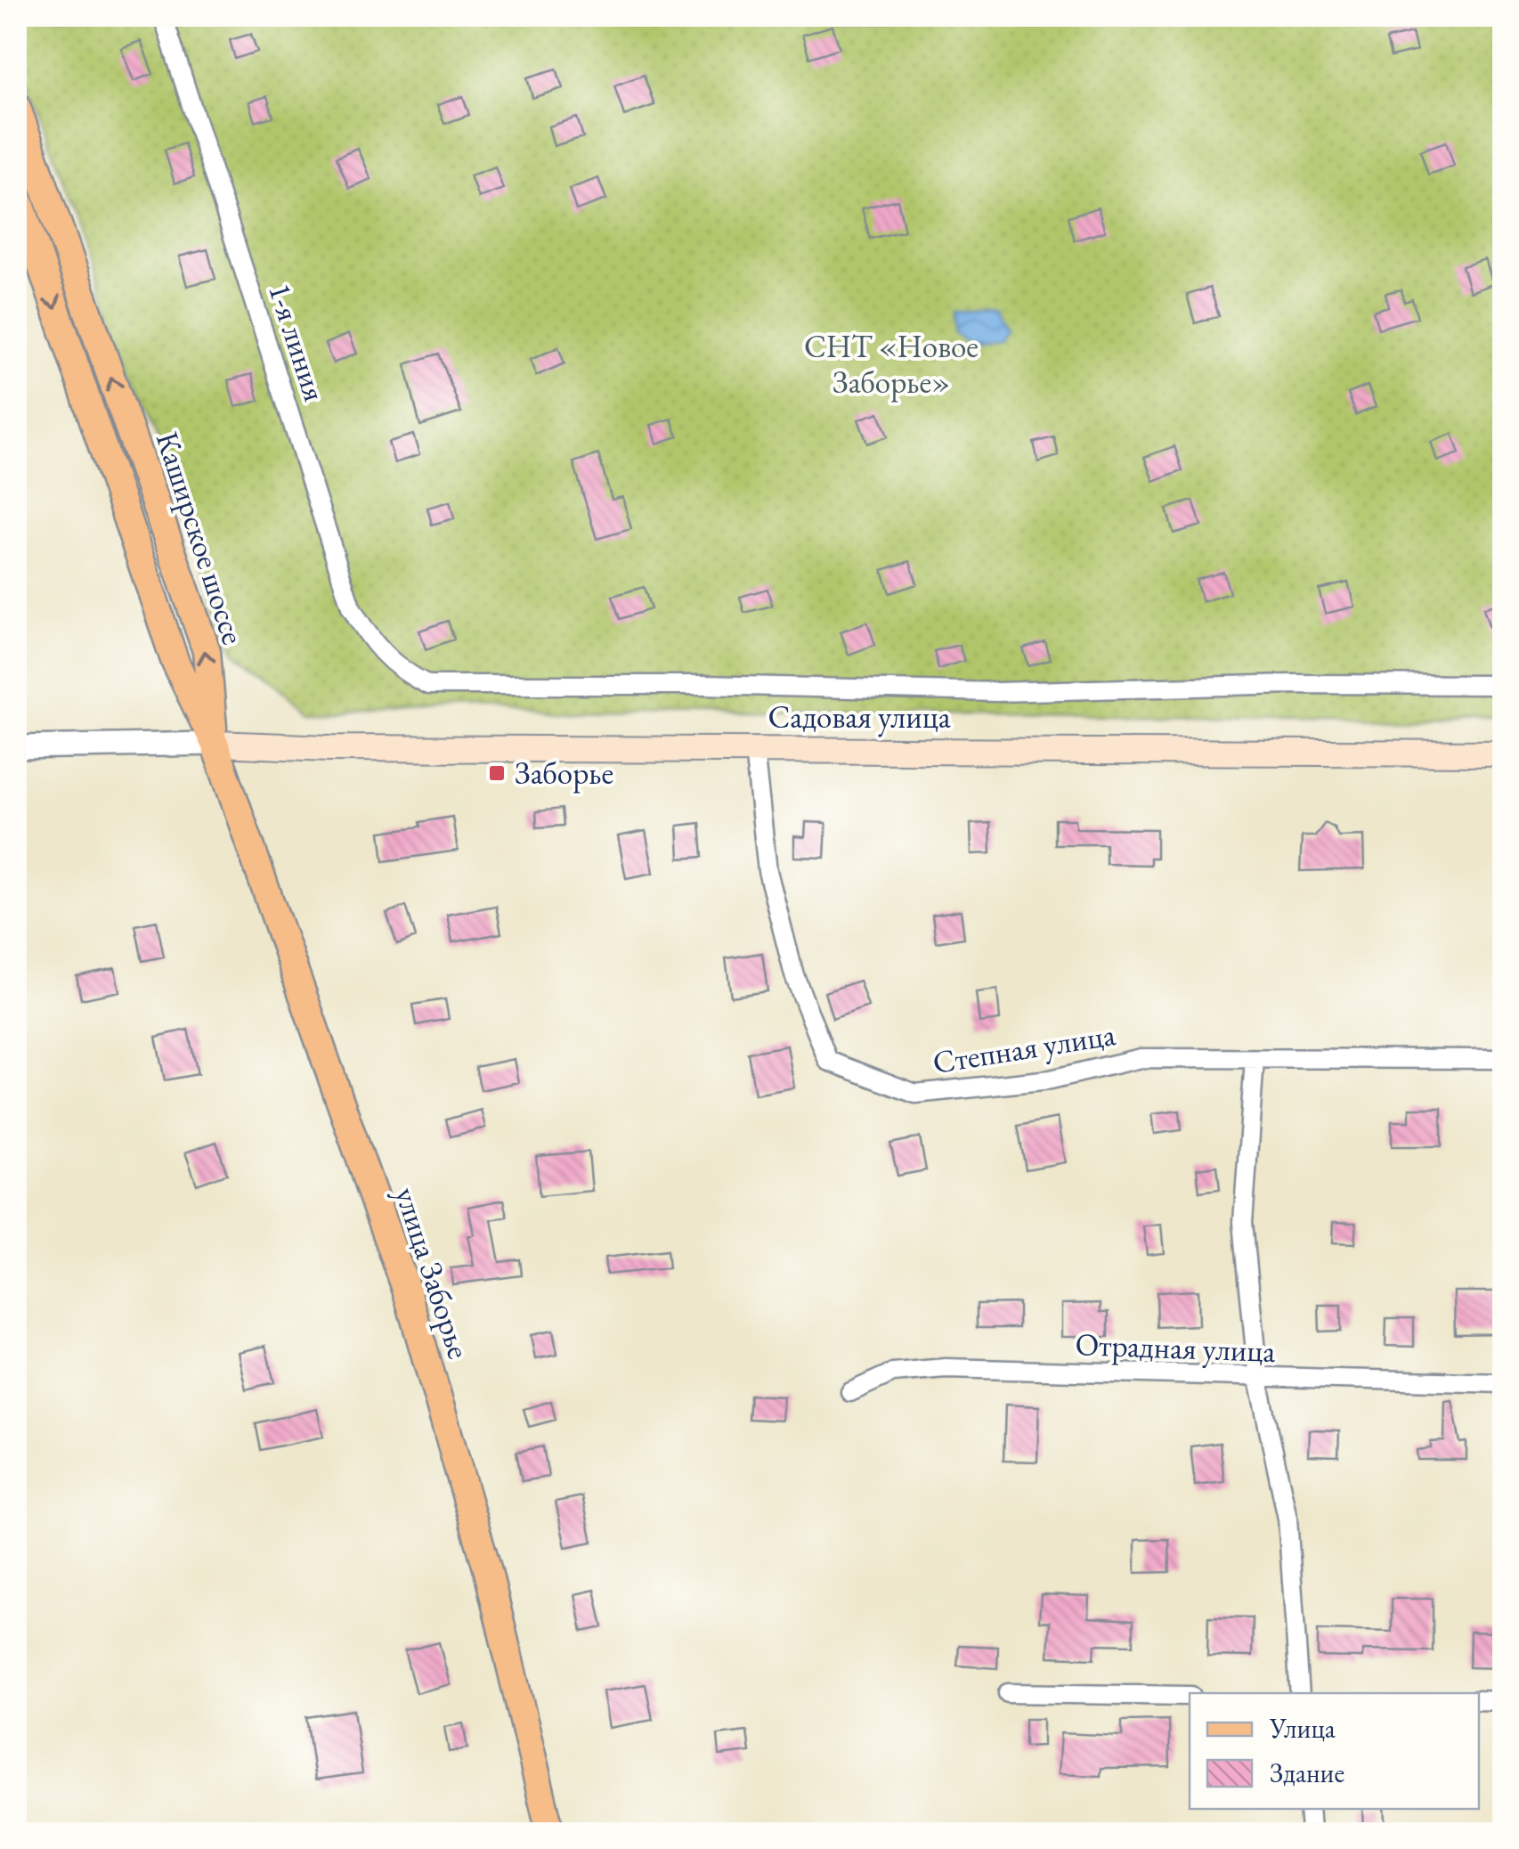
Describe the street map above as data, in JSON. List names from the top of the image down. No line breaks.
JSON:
{"streets":{"main road":["Каширское шоссе","Садовая улица","улица Заборье"],"street":["1-я линия","Степная улица","Отрадная улица"]},"crossings":[["Каширское шоссе","Садовая улица"],["Каширское шоссе","улица Заборье"],["Садовая улица","Степная улица"],["Садовая улица","улица Заборье"]],"parks":["СНТ «Новое Заборье»"],"places":{"transit":["Заборье"]},"legend":["Улица","Здание"]}
